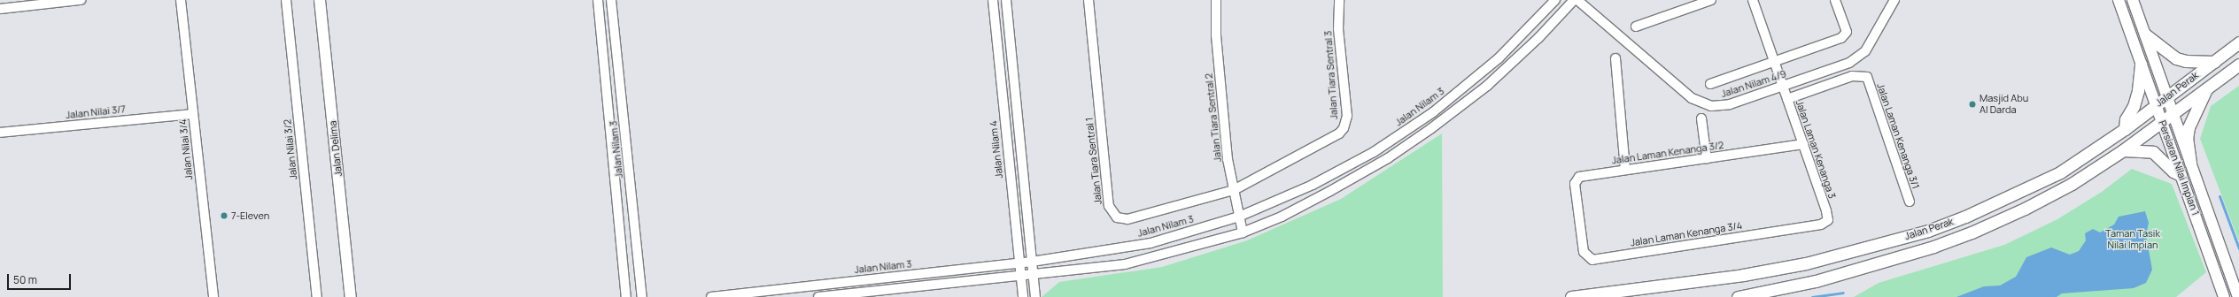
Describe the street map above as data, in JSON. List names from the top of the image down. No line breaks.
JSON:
{"streets":{"main road":["Jalan Perak"],"street":["Jalan Tiara Sentral 3","Jalan Nilam 4/9","Jalan Nilam 3","Jalan Nilai 3/7","Jalan Tiara Sentral 2","Jalan Laman Kenanga 3/1","Jalan Delima","Jalan Nilai 3/4","Jalan Nilai 3/2","Jalan Nilam 4","Jalan Laman Kenanga 3","Jalan Laman Kenanga 3/2","Jalan Tiara Sentral 1","Persiaran Nilai Impian 1","Jalan Laman Kenanga 3/4"]},"crossings":[["Jalan Tiara Sentral 3","Jalan Tiara Sentral 2"],["Jalan Tiara Sentral 3","Jalan Tiara Sentral 1"],["Jalan Nilam 4/9","Jalan Laman Kenanga 3"],["Jalan Perak","Persiaran Nilai Impian 1"],["Jalan Nilam 3","Jalan Tiara Sentral 2"],["Jalan Nilam 3","Jalan Nilam 4"],["Jalan Nilai 3/7","Jalan Nilai 3/4"],["Jalan Tiara Sentral 2","Jalan Tiara Sentral 1"],["Jalan Laman Kenanga 3/1","Jalan Laman Kenanga 3"],["Jalan Laman Kenanga 3","Jalan Laman Kenanga 3/2"],["Jalan Laman Kenanga 3","Jalan Laman Kenanga 3/4"],["Jalan Laman Kenanga 3/2","Jalan Laman Kenanga 3/4"]],"parks":["Taman Tasik Nilai Impian"],"places":["Masjid Abu Al Darda","7-Eleven"],"scale_bar":"50 m"}
